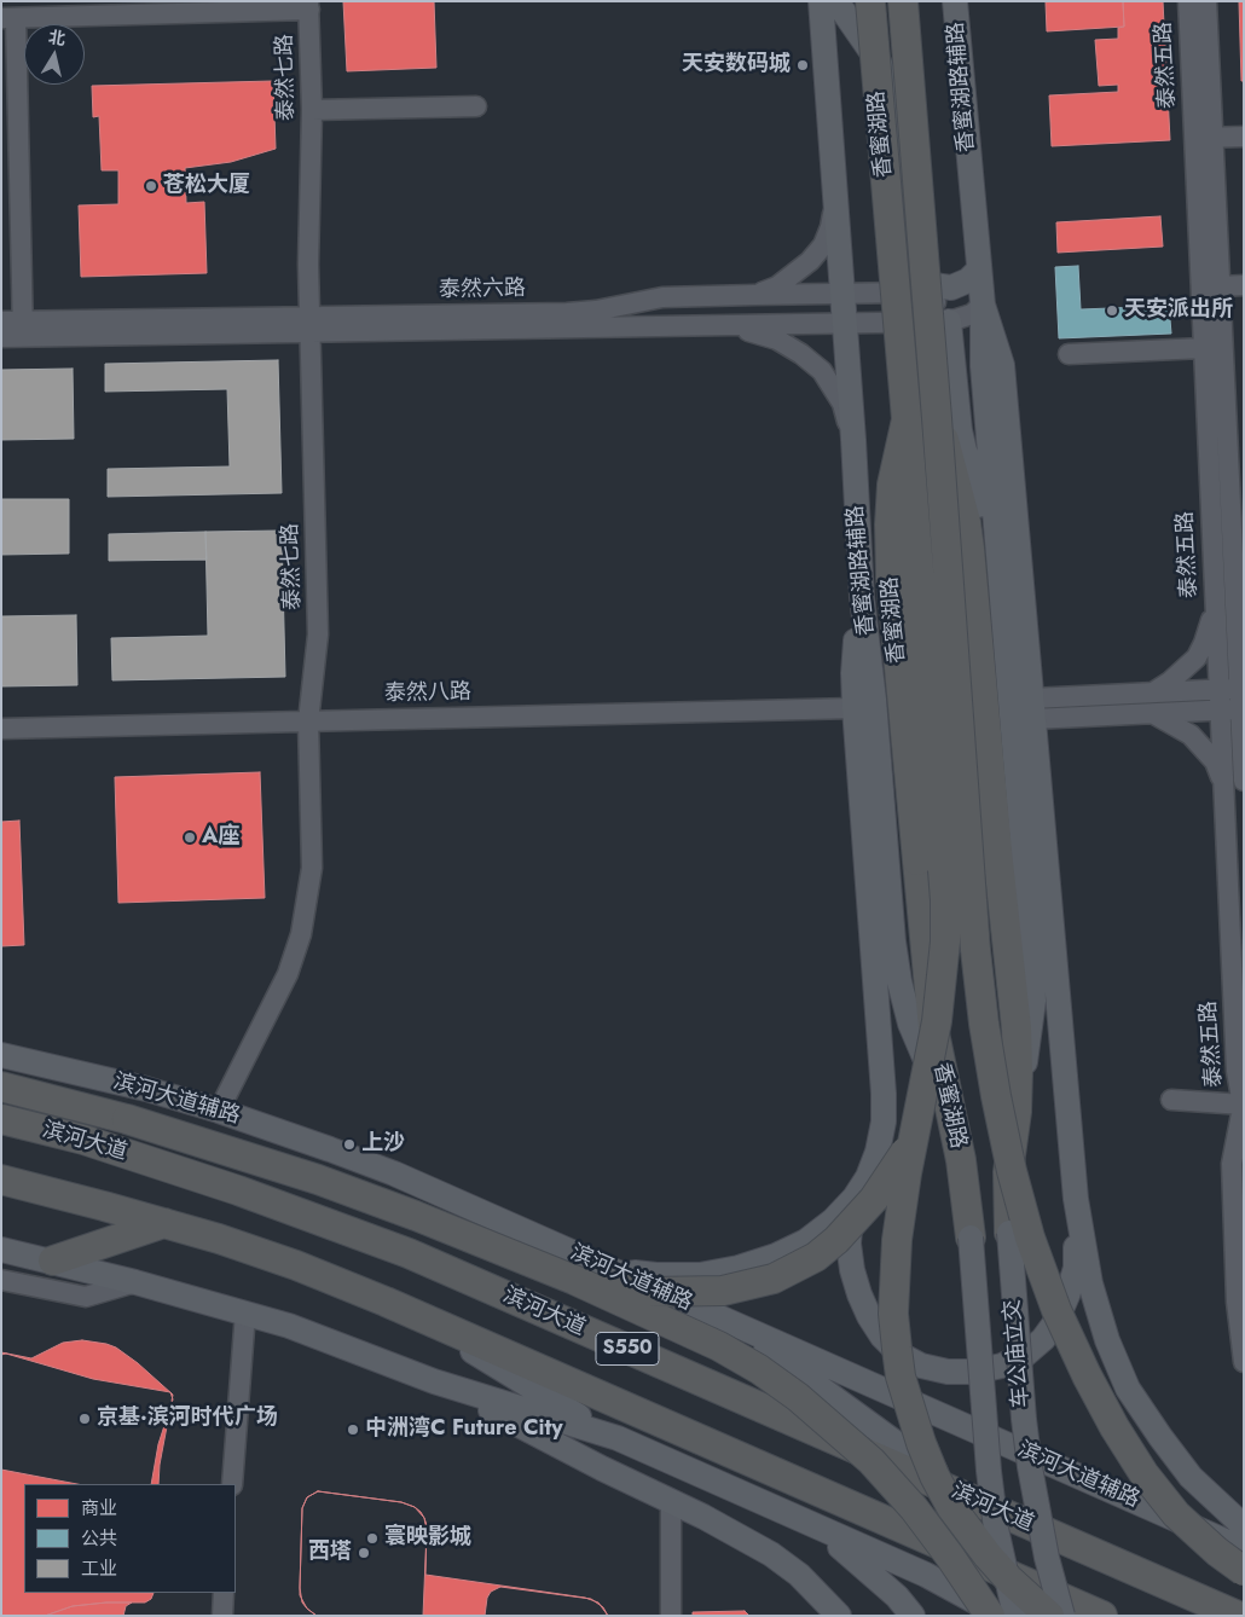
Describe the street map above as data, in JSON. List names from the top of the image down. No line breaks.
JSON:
{"streets":{"highway":["香蜜湖路","滨河大道","S550"],"main road":["香蜜湖路辅路","滨河大道辅路","车公庙立交"],"street":["泰然五路","泰然七路","泰然六路","泰然八路"]},"crossings":[["泰然七路","泰然六路"],["泰然七路","泰然八路"],["泰然七路","滨河大道辅路"],["香蜜湖路辅路","香蜜湖路"],["香蜜湖路辅路","泰然六路"],["香蜜湖路","车公庙立交"]],"places":["天安数码城","苍松大厦","天安派出所","A座","上沙","京基·滨河时代广场","中洲湾C Future City","寰映影城","西塔"],"legend":["商业","公共","工业"],"north":"top"}
